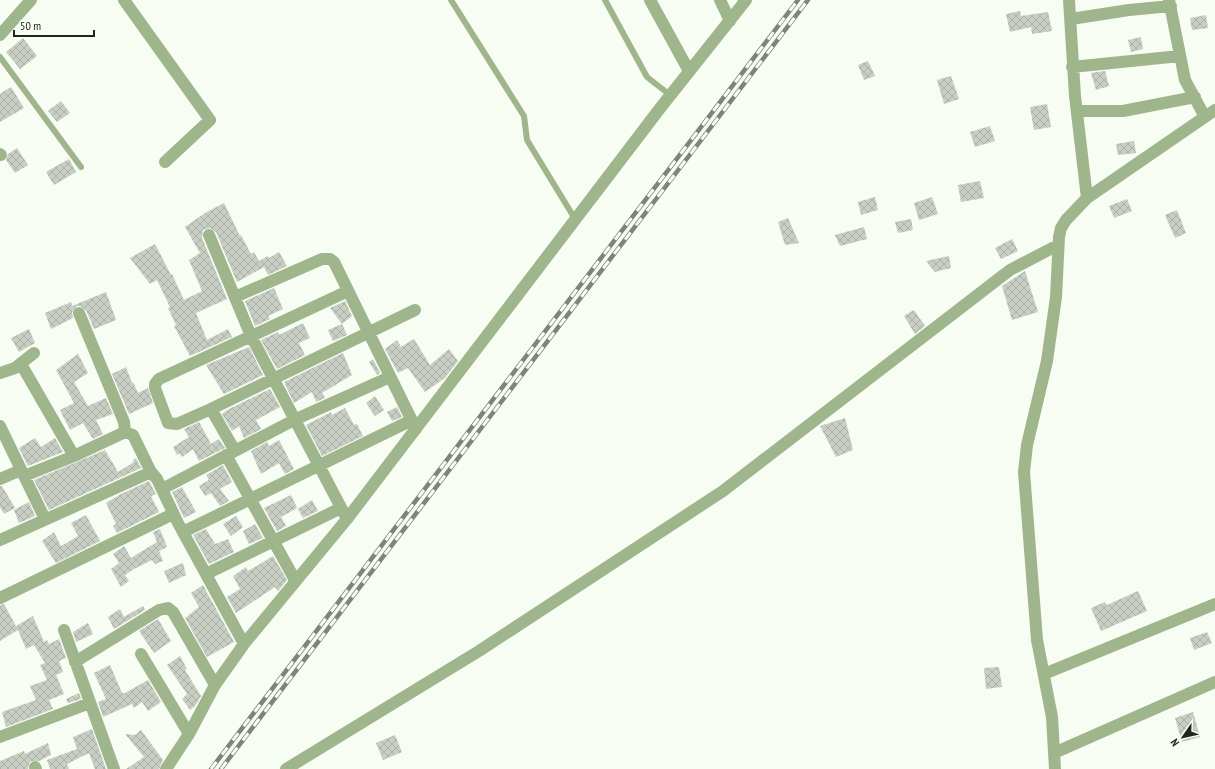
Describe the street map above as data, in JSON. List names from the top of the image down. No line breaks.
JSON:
{"scale_bar":"50 m","north":"bottom left"}
